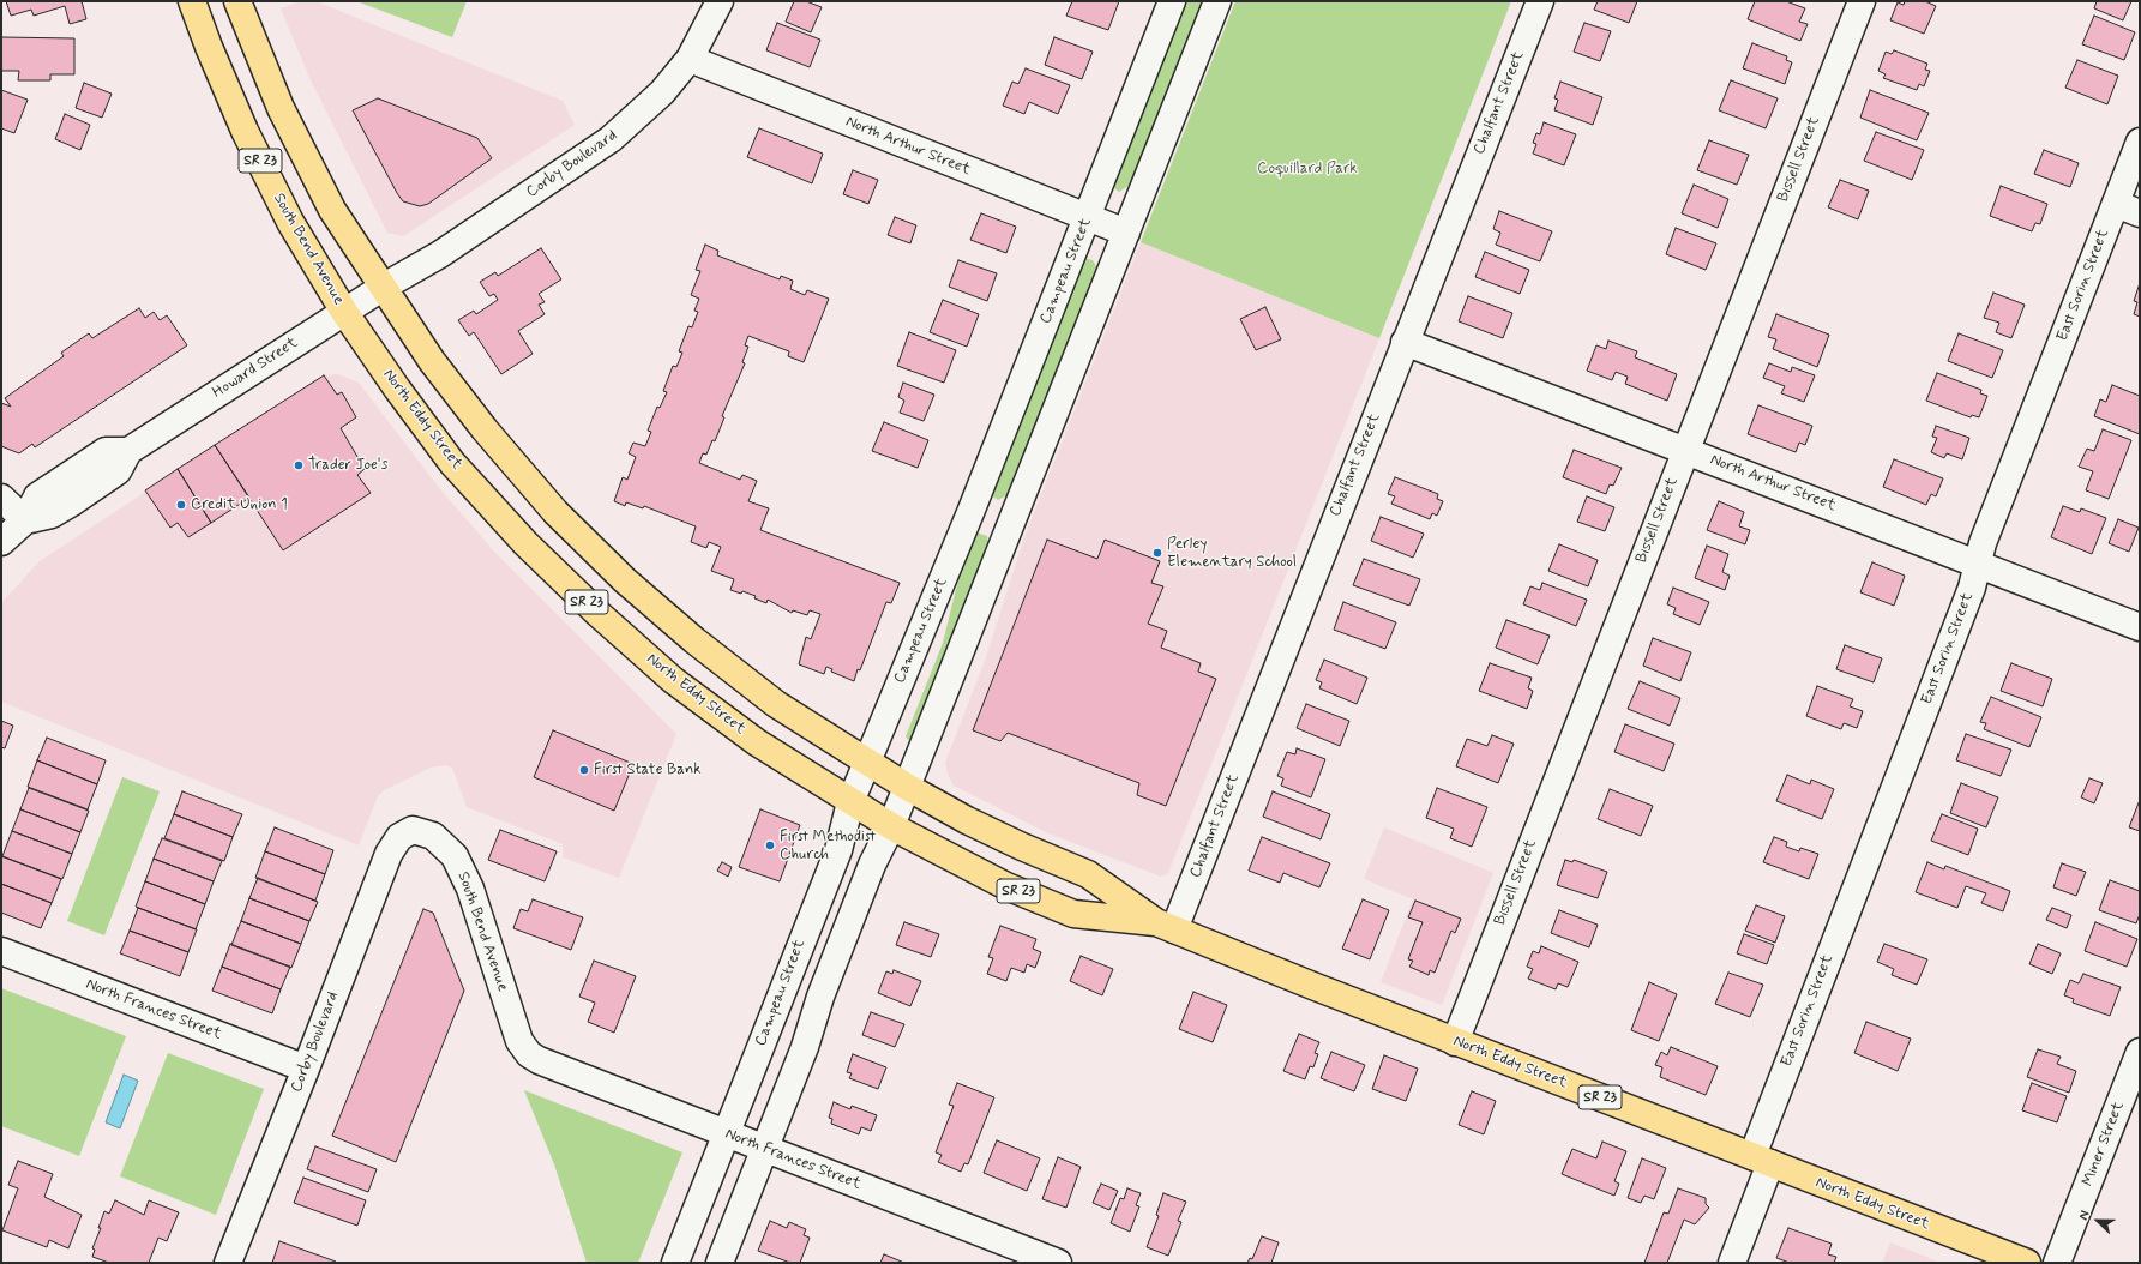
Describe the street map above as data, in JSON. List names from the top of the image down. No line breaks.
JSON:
{"streets":{"main road":["SR 23","South Bend Avenue","North Eddy Street"],"street":["Chalfant Street","North Arthur Street","Bissell Street","Corby Boulevard","Campeau Street","East Sorin Street","Howard Street","North Frances Street","Miner Street"]},"crossings":[["Chalfant Street","North Arthur Street"],["Chalfant Street","North Eddy Street"],["North Arthur Street","Bissell Street"],["North Arthur Street","Corby Boulevard"],["North Arthur Street","Campeau Street"],["North Arthur Street","East Sorin Street"],["Bissell Street","North Eddy Street"],["SR 23","Corby Boulevard"],["SR 23","Howard Street"],["SR 23","North Eddy Street"],["Corby Boulevard","South Bend Avenue"],["Corby Boulevard","Howard Street"],["Corby Boulevard","North Eddy Street"],["Corby Boulevard","North Frances Street"],["South Bend Avenue","Howard Street"],["South Bend Avenue","North Eddy Street"],["South Bend Avenue","North Frances Street"],["Campeau Street","North Eddy Street"],["Campeau Street","North Frances Street"],["East Sorin Street","North Eddy Street"],["Howard Street","North Eddy Street"]],"parks":["Coquillard Park"],"places":["Trader Joe's","Credit Union 1","Perley Elementary School","First State Bank","First Methodist Church"],"north":"left"}
